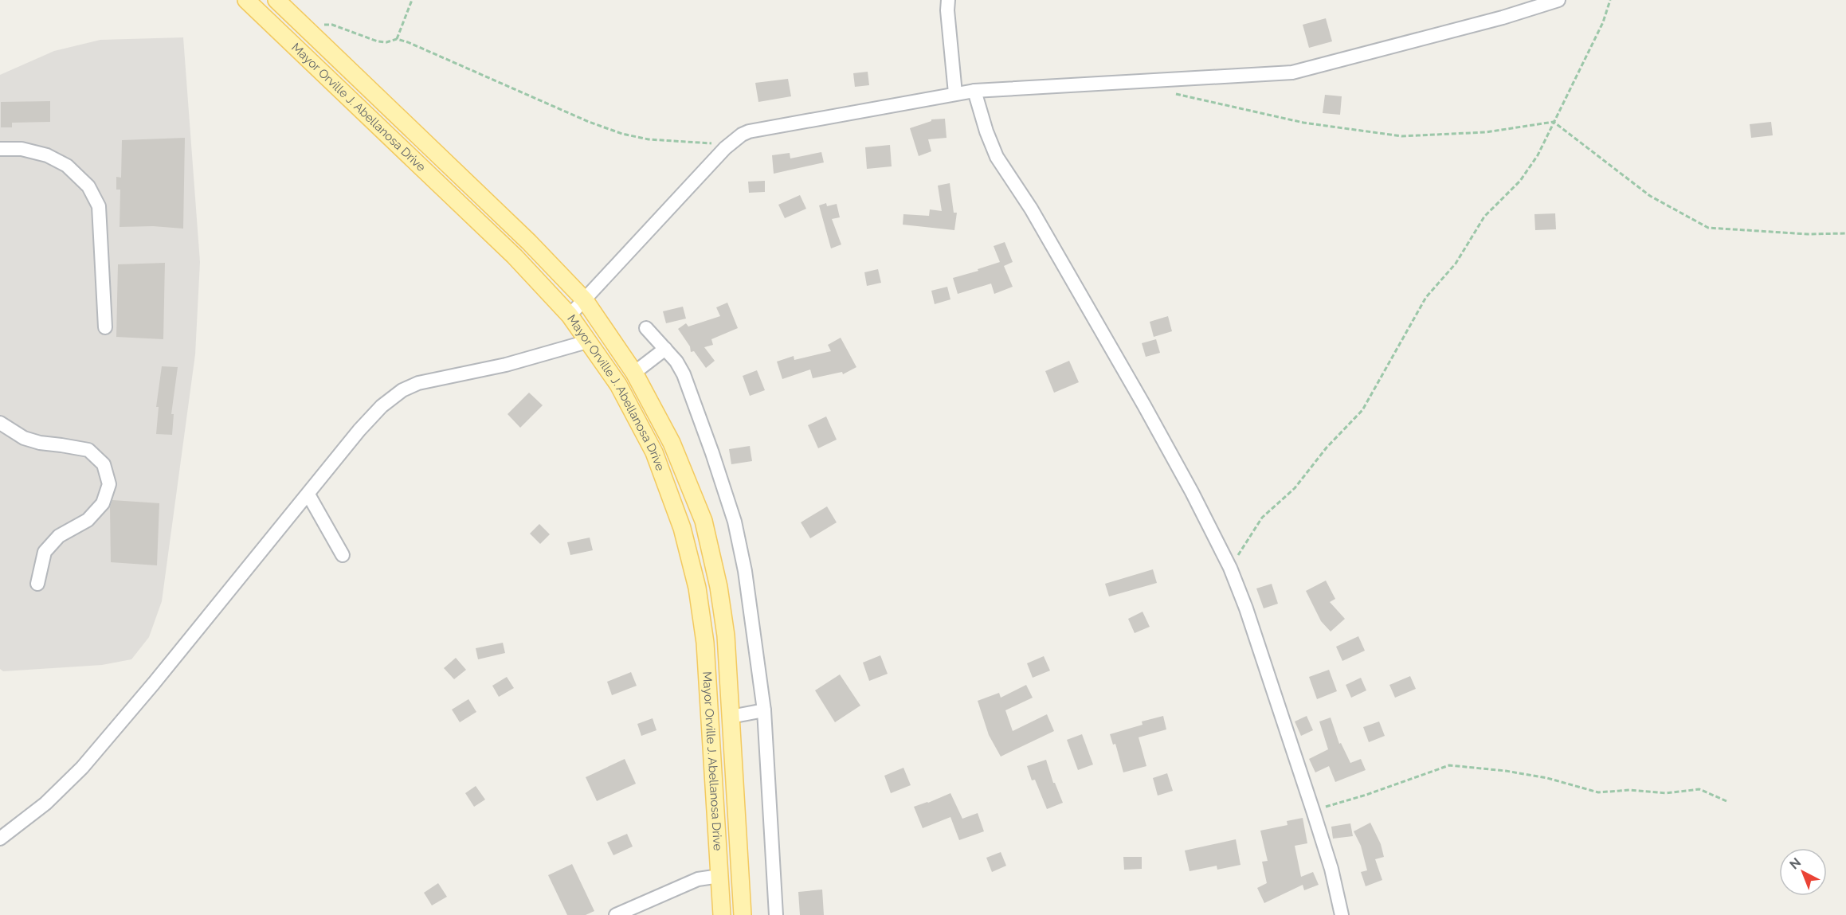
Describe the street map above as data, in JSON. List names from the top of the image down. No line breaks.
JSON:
{"streets":{"main road":["Mayor Orville J. Abellanosa Drive"]},"north":"top left"}
